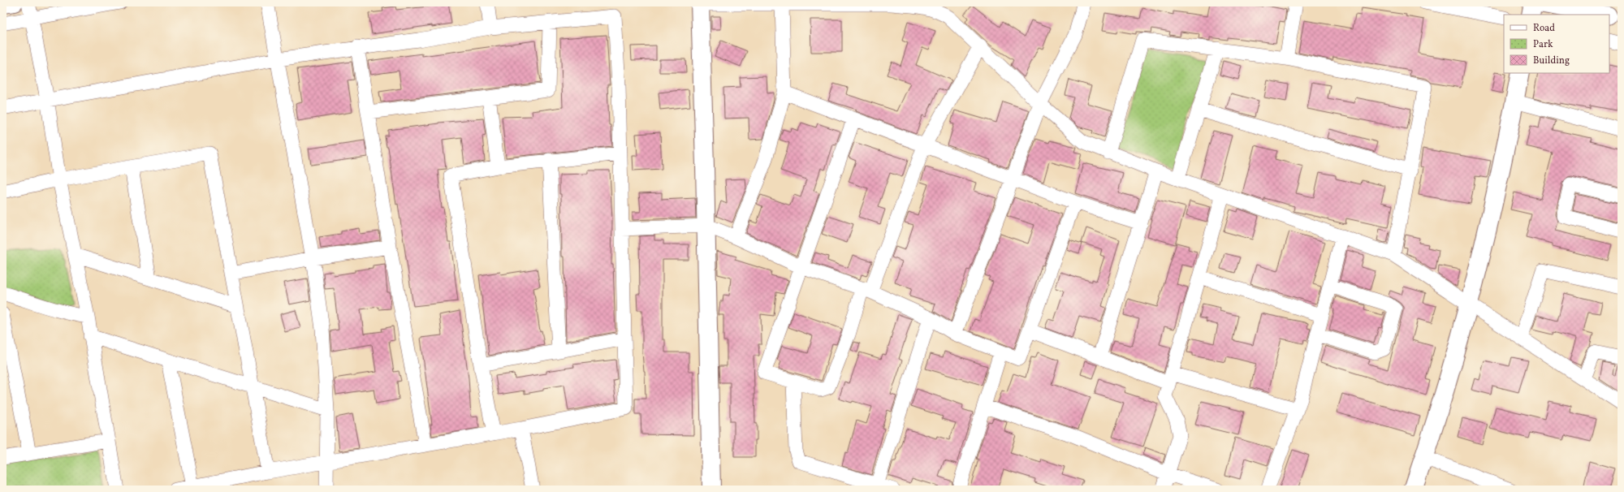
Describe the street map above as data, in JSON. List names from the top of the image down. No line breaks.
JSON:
{"legend":["Road","Park","Building"]}
